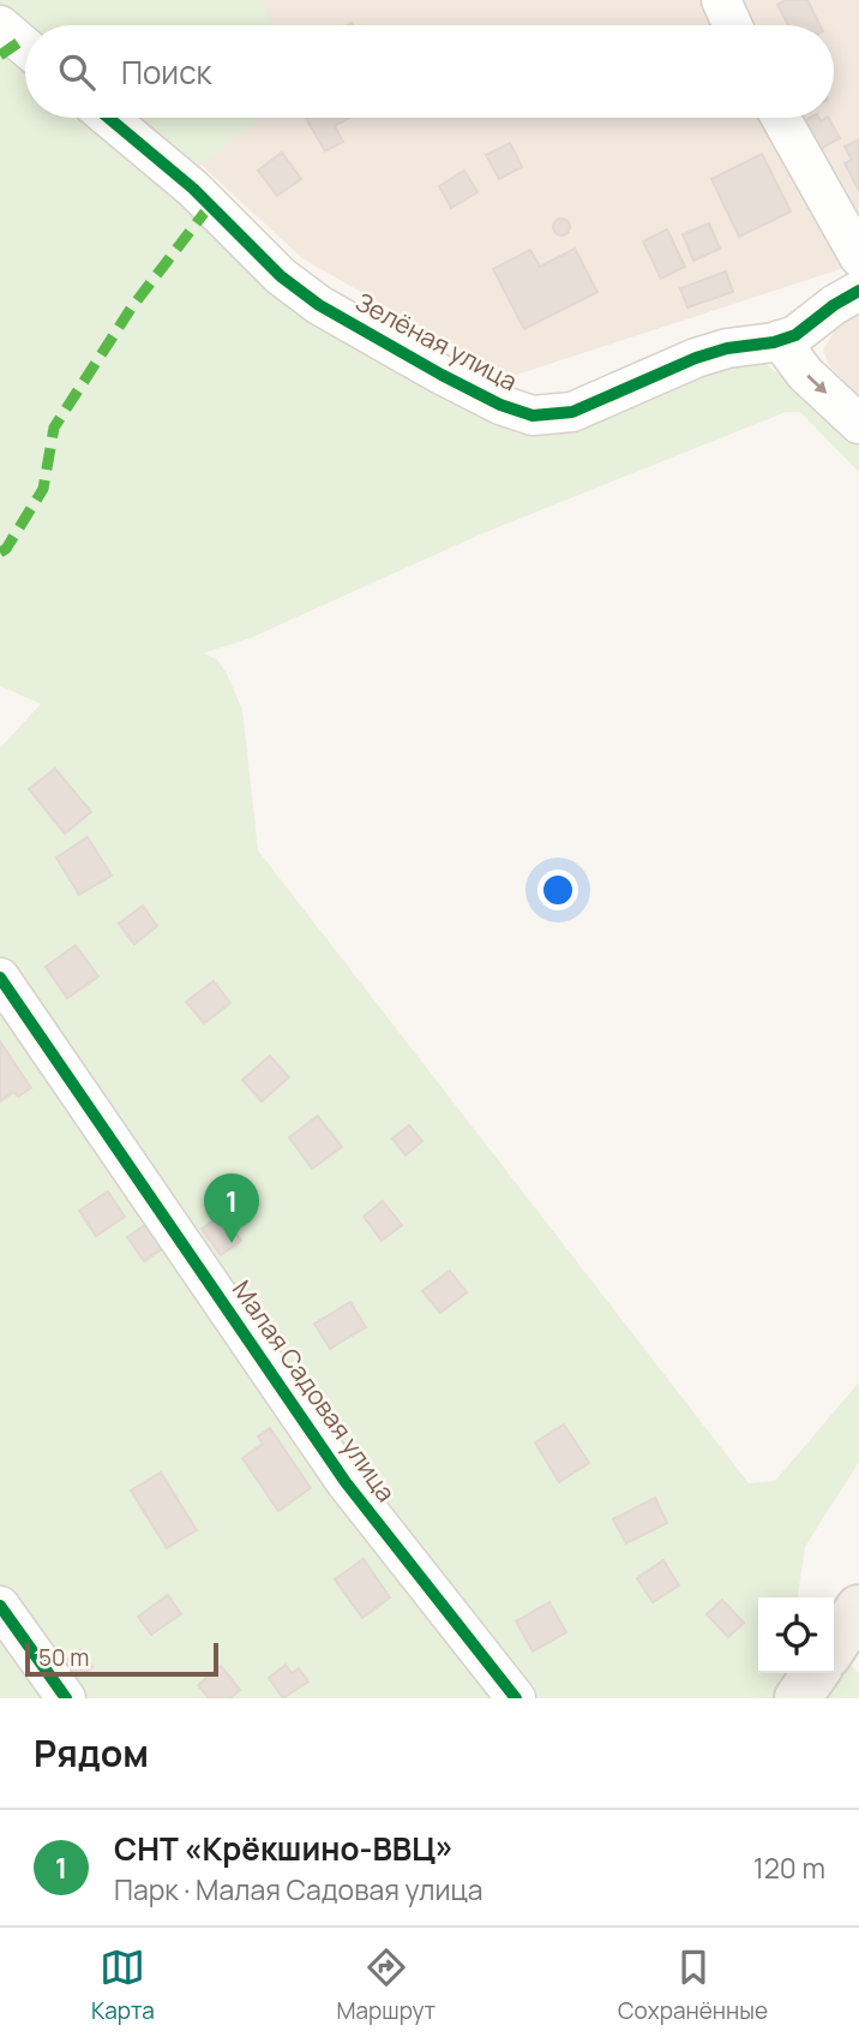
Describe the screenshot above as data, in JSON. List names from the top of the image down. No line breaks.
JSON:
{"streets":{"street":["Зелёная улица","Малая Садовая улица"]},"scale_bar":"50 m","page":{"search":"Поиск","pins":"1","scale":"50 m","heading":"Рядом","list":[{"mark":"1","name":"СНТ «Крёкшино-ВВЦ»","note":"Парк · Малая Садовая улица","value":"120 m"}],"nav":["Карта","Маршрут","Сохранённые"]}}
